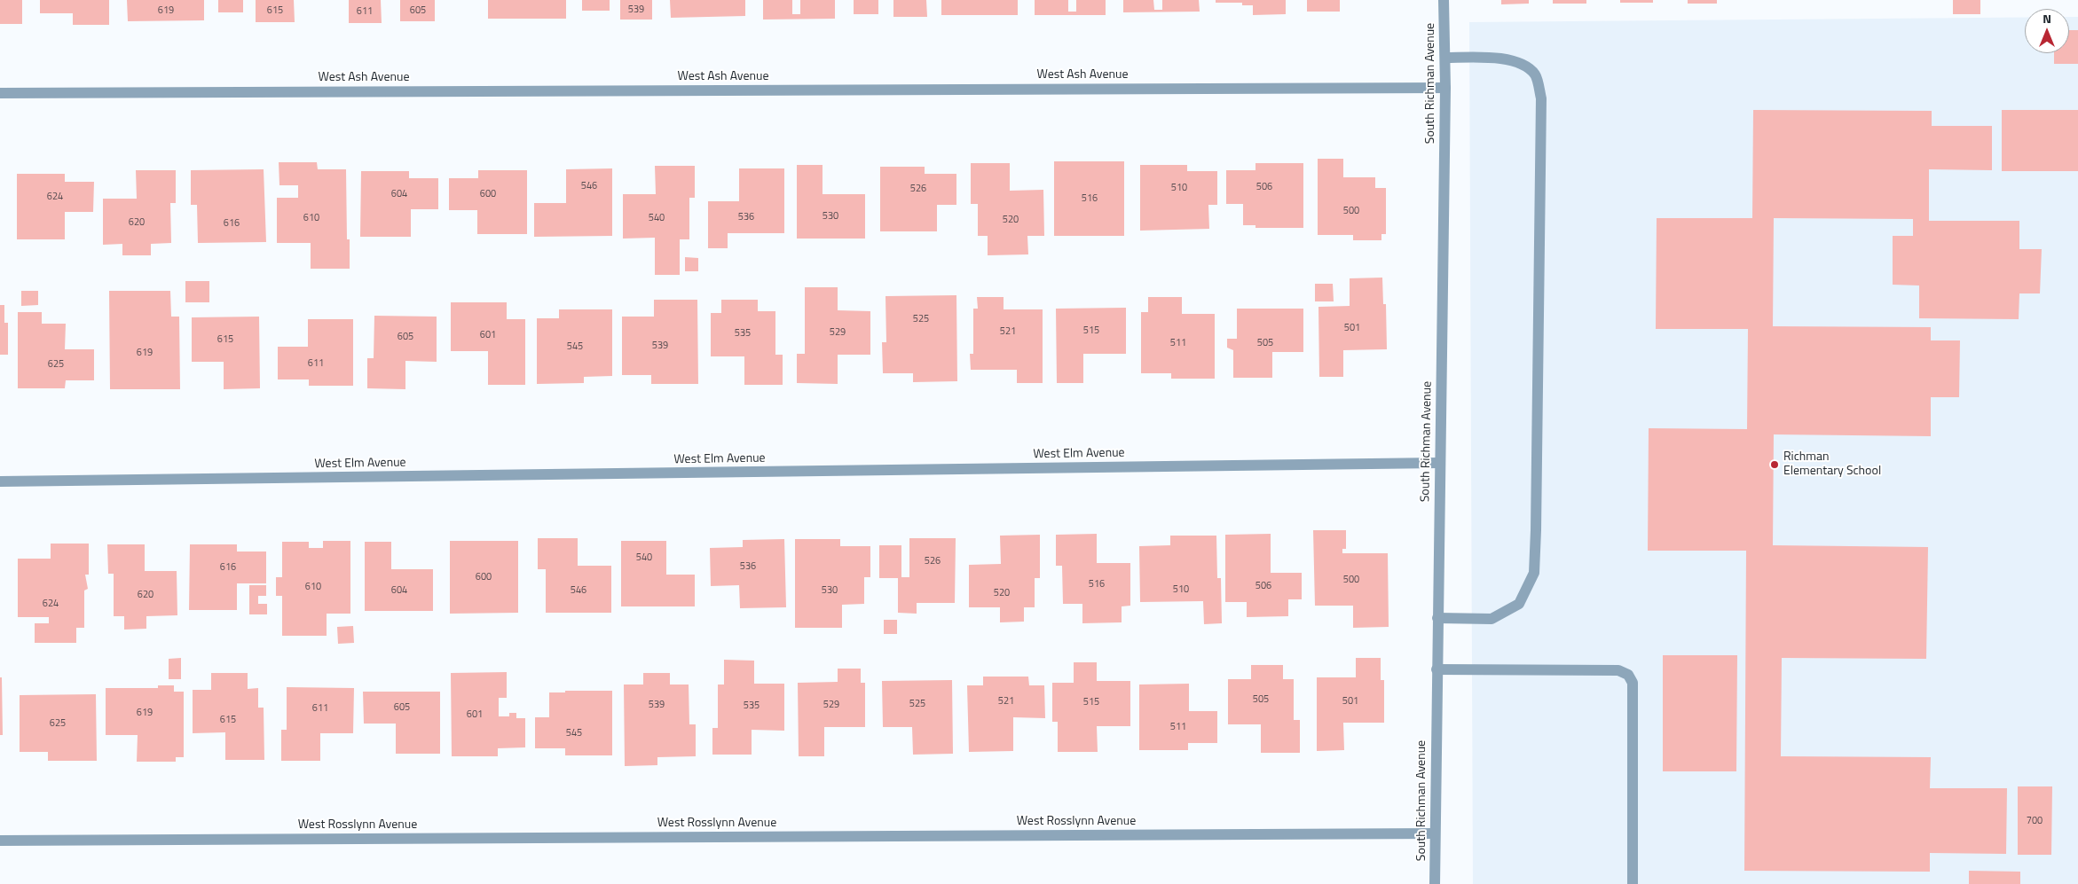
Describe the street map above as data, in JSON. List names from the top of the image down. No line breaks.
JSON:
{"streets":{"street":["West Ash Avenue","South Richman Avenue","West Elm Avenue","West Rosslynn Avenue"]},"crossings":[["West Ash Avenue","South Richman Avenue"],["South Richman Avenue","West Elm Avenue"],["South Richman Avenue","West Rosslynn Avenue"]],"places":["Richman Elementary School"],"house_numbers":["539","619","615","605","611","546","506","510","526","604","600","624","516","500","530","536","610","540","520","620","616","525","501","515","521","529","535","601","605","615","511","505","539","545","619","611","625","540","526","536","616","600","500","516","506","610","510","604","546","530","520","620","624","505","521","501","515","525","539","529","535","605","611","619","601","615","625","511","545","700"],"north":"top"}
